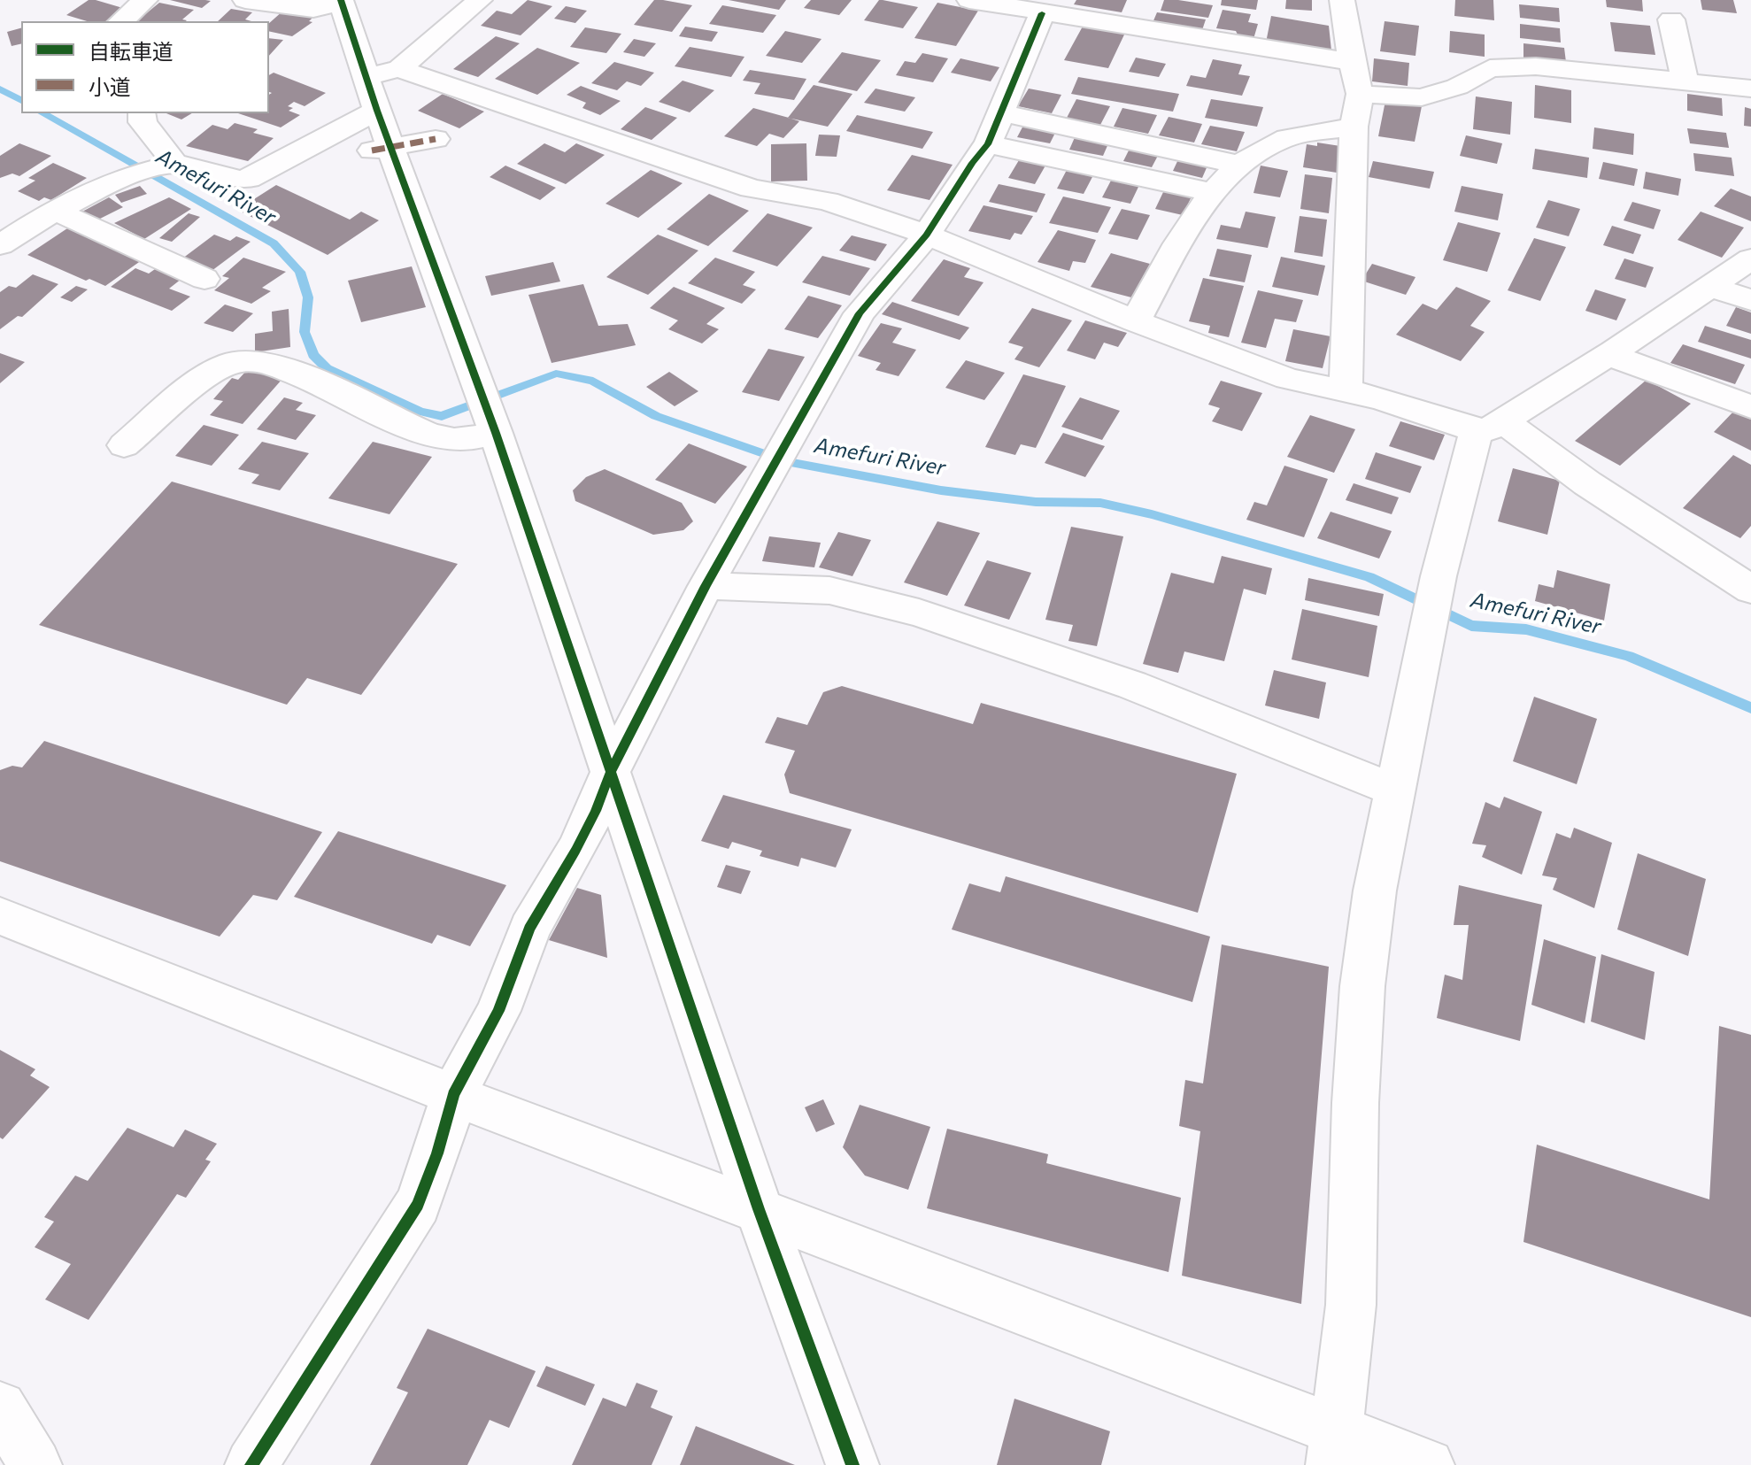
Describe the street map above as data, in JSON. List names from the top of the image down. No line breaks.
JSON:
{"water":["Amefuri River"],"legend":["自転車道","小道"]}
